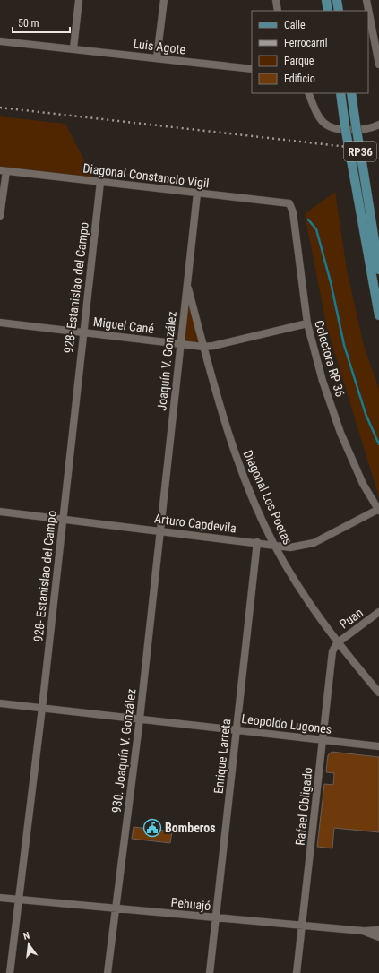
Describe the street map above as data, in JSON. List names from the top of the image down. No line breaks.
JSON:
{"streets":{"main road":["RP36"],"street":["Luis Agote","Diagonal Constancio Vigil","928- Estanislao del Campo","Miguel Cané","Colectora RP 36","Joaquín V. González","Diagonal Los Poetas","Arturo Capdevila","Puan","Leopoldo Lugones","930. Joaquín V. González","Enrique Larreta","Rafael Obligado","Pehuajó"]},"crossings":[["Diagonal Constancio Vigil","928- Estanislao del Campo"],["Diagonal Constancio Vigil","Colectora RP 36"],["Diagonal Constancio Vigil","Joaquín V. González"],["928- Estanislao del Campo","Miguel Cané"],["928- Estanislao del Campo","Arturo Capdevila"],["928- Estanislao del Campo","Leopoldo Lugones"],["928- Estanislao del Campo","Pehuajó"],["Miguel Cané","Colectora RP 36"],["Miguel Cané","Joaquín V. González"],["Miguel Cané","Diagonal Los Poetas"],["Colectora RP 36","Arturo Capdevila"],["Joaquín V. González","Diagonal Los Poetas"],["Joaquín V. González","Arturo Capdevila"],["Joaquín V. González","930. Joaquín V. González"],["Diagonal Los Poetas","Arturo Capdevila"],["Diagonal Los Poetas","Puan"],["Diagonal Los Poetas","Rafael Obligado"],["Arturo Capdevila","930. Joaquín V. González"],["Arturo Capdevila","Enrique Larreta"],["Puan","Rafael Obligado"],["Leopoldo Lugones","930. Joaquín V. González"],["Leopoldo Lugones","Enrique Larreta"],["Leopoldo Lugones","Rafael Obligado"],["930. Joaquín V. González","Pehuajó"],["Enrique Larreta","Pehuajó"],["Rafael Obligado","Pehuajó"]],"places":{"public building":["Bomberos"]},"legend":["Calle","Ferrocarril","Parque","Edificio"],"scale_bar":"50 m","north":"top"}
